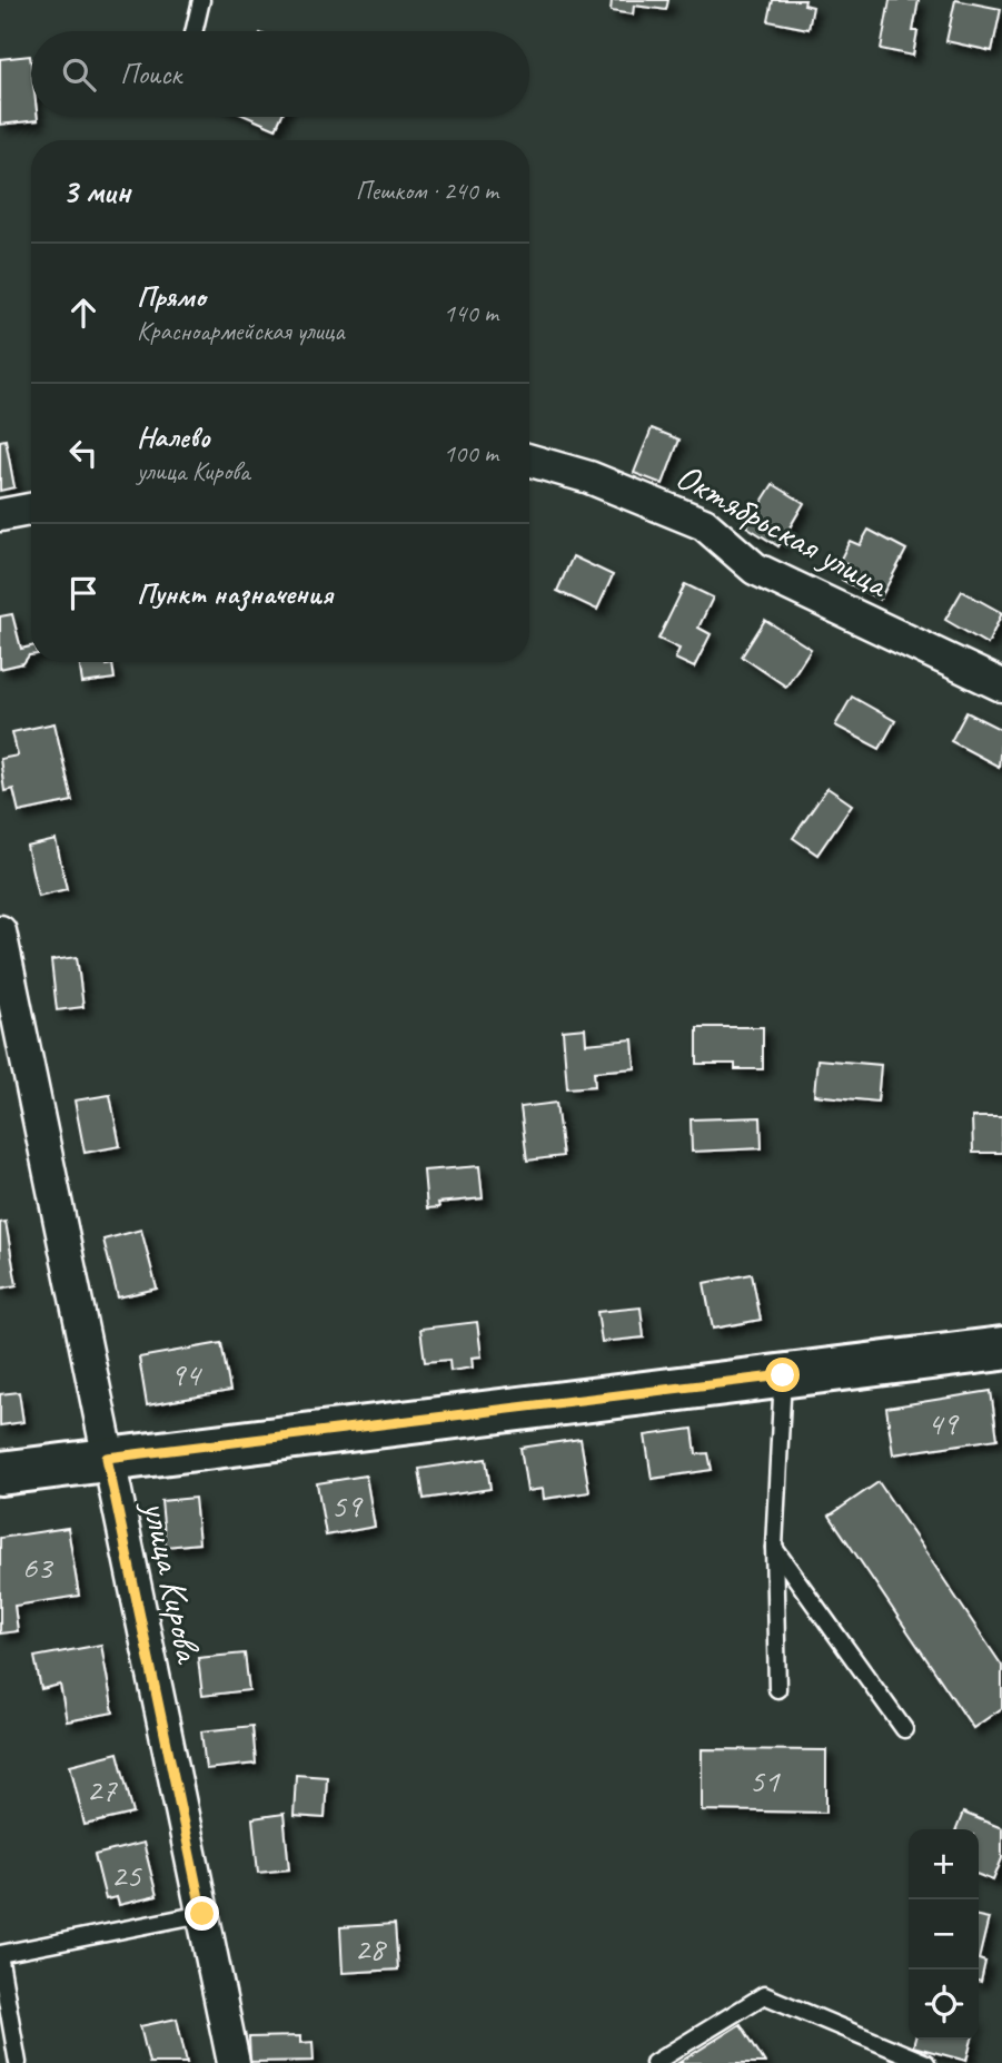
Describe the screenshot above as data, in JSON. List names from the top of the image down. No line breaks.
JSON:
{"streets":{"street":["Октябрьская улица","улица Кирова"]},"house_numbers":["94","49","59","63","51","27","25","28"],"page":{"search":"Поиск","heading":["3 мин","Пешком · 240 m"],"list":[["Прямо","Красноармейская улица","140 m"],["Налево","улица Кирова","100 m"],"Пункт назначения"],"map_buttons":["+","−"]}}
